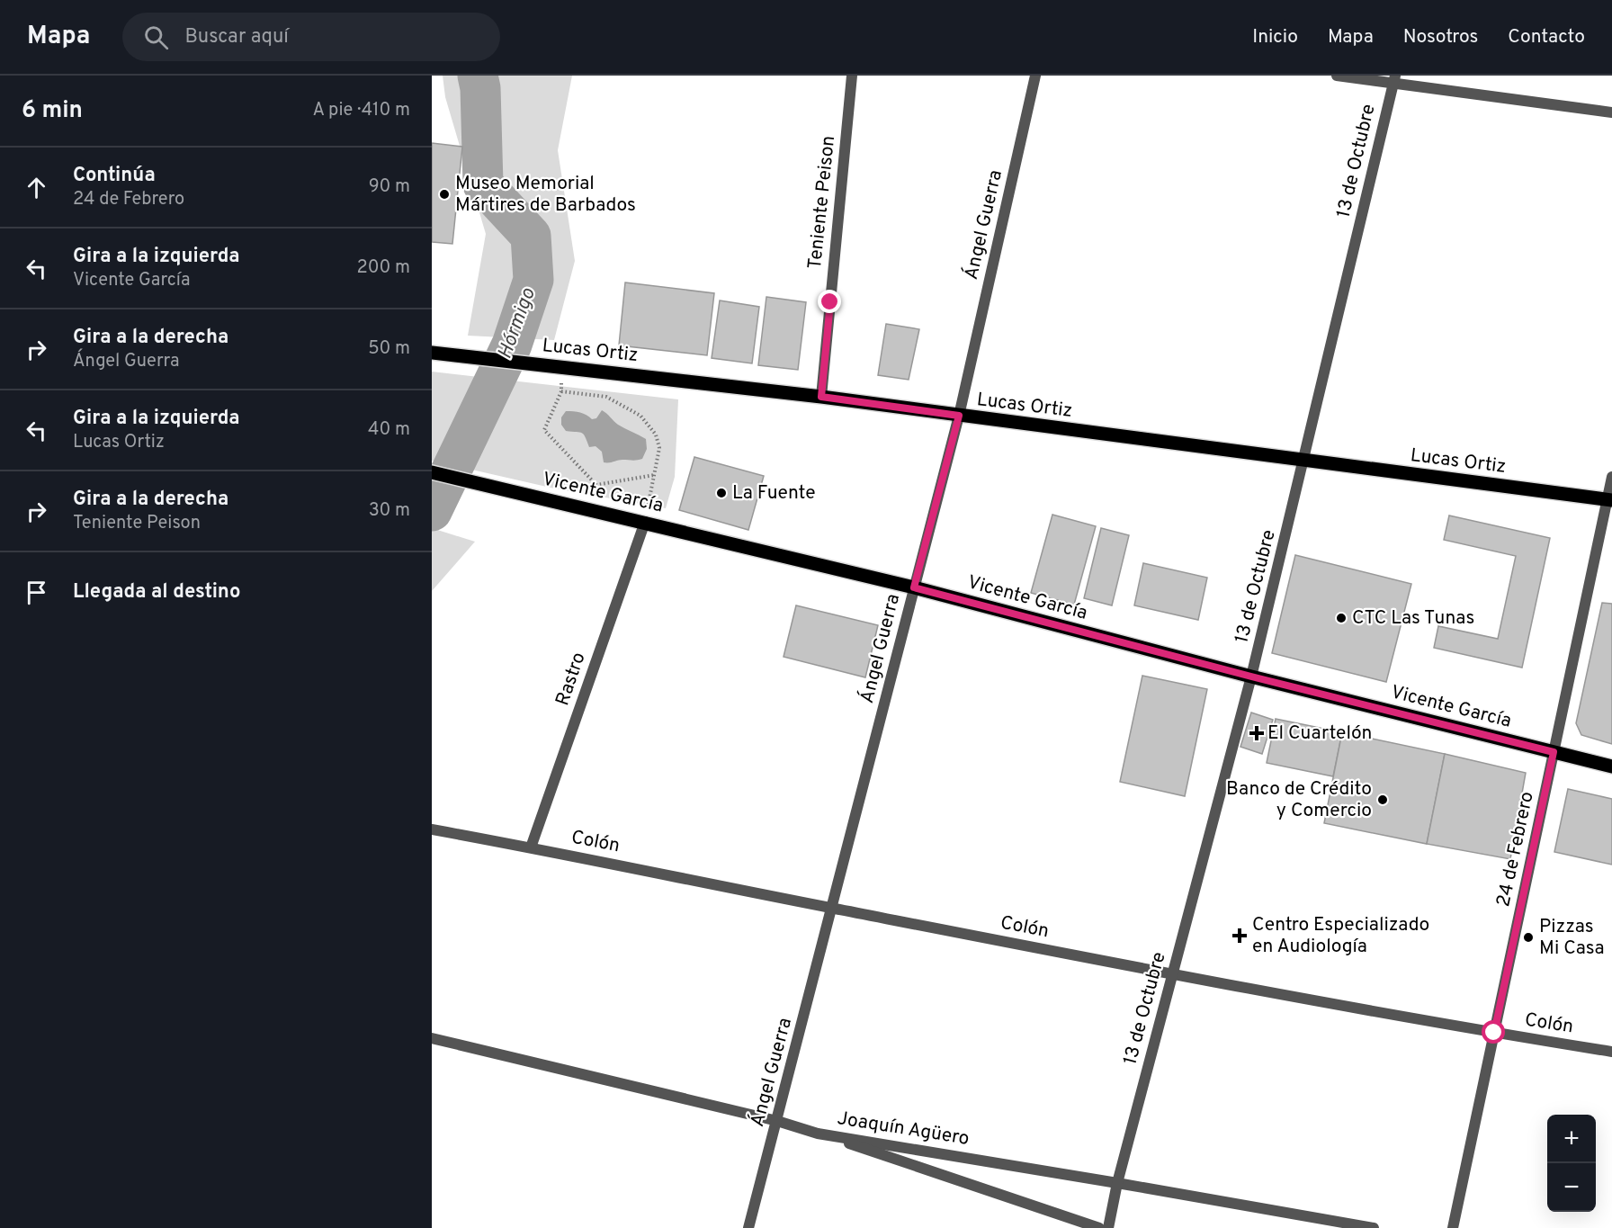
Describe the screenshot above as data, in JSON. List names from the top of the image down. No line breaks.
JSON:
{"streets":{"main road":["Lucas Ortiz","Vicente García"],"street":["13 de Octubre","Teniente Peison","Ángel Guerra","Rastro","Colón","24 de Febrero","Joaquín Agüero"]},"crossings":[["13 de Octubre","Lucas Ortiz"],["13 de Octubre","Vicente García"],["13 de Octubre","Colón"],["13 de Octubre","Joaquín Agüero"],["Teniente Peison","Lucas Ortiz"],["Ángel Guerra","Lucas Ortiz"],["Ángel Guerra","Vicente García"],["Ángel Guerra","Colón"],["Ángel Guerra","Joaquín Agüero"],["Lucas Ortiz","24 de Febrero"],["Vicente García","Rastro"],["Vicente García","24 de Febrero"],["Rastro","Colón"],["Colón","24 de Febrero"]],"water":["Hórmigo"],"places":{"other":["Museo Memorial Mártires de Barbados","La Fuente","CTC Las Tunas","Banco de Crédito y Comercio","Pizzas Mi Casa"],"health":["El Cuartelón","Centro Especializado en Audiología"]},"page":{"header":"Mapa","search":"Buscar aquí","nav":["Inicio","Mapa","Nosotros","Contacto"],"heading":["6 min","A pie · 410 m"],"list":[["Continúa","24 de Febrero","90 m"],["Gira a la izquierda","Vicente García","200 m"],["Gira a la derecha","Ángel Guerra","50 m"],["Gira a la izquierda","Lucas Ortiz","40 m"],["Gira a la derecha","Teniente Peison","30 m"],"Llegada al destino"],"map_buttons":["+","−"]}}
